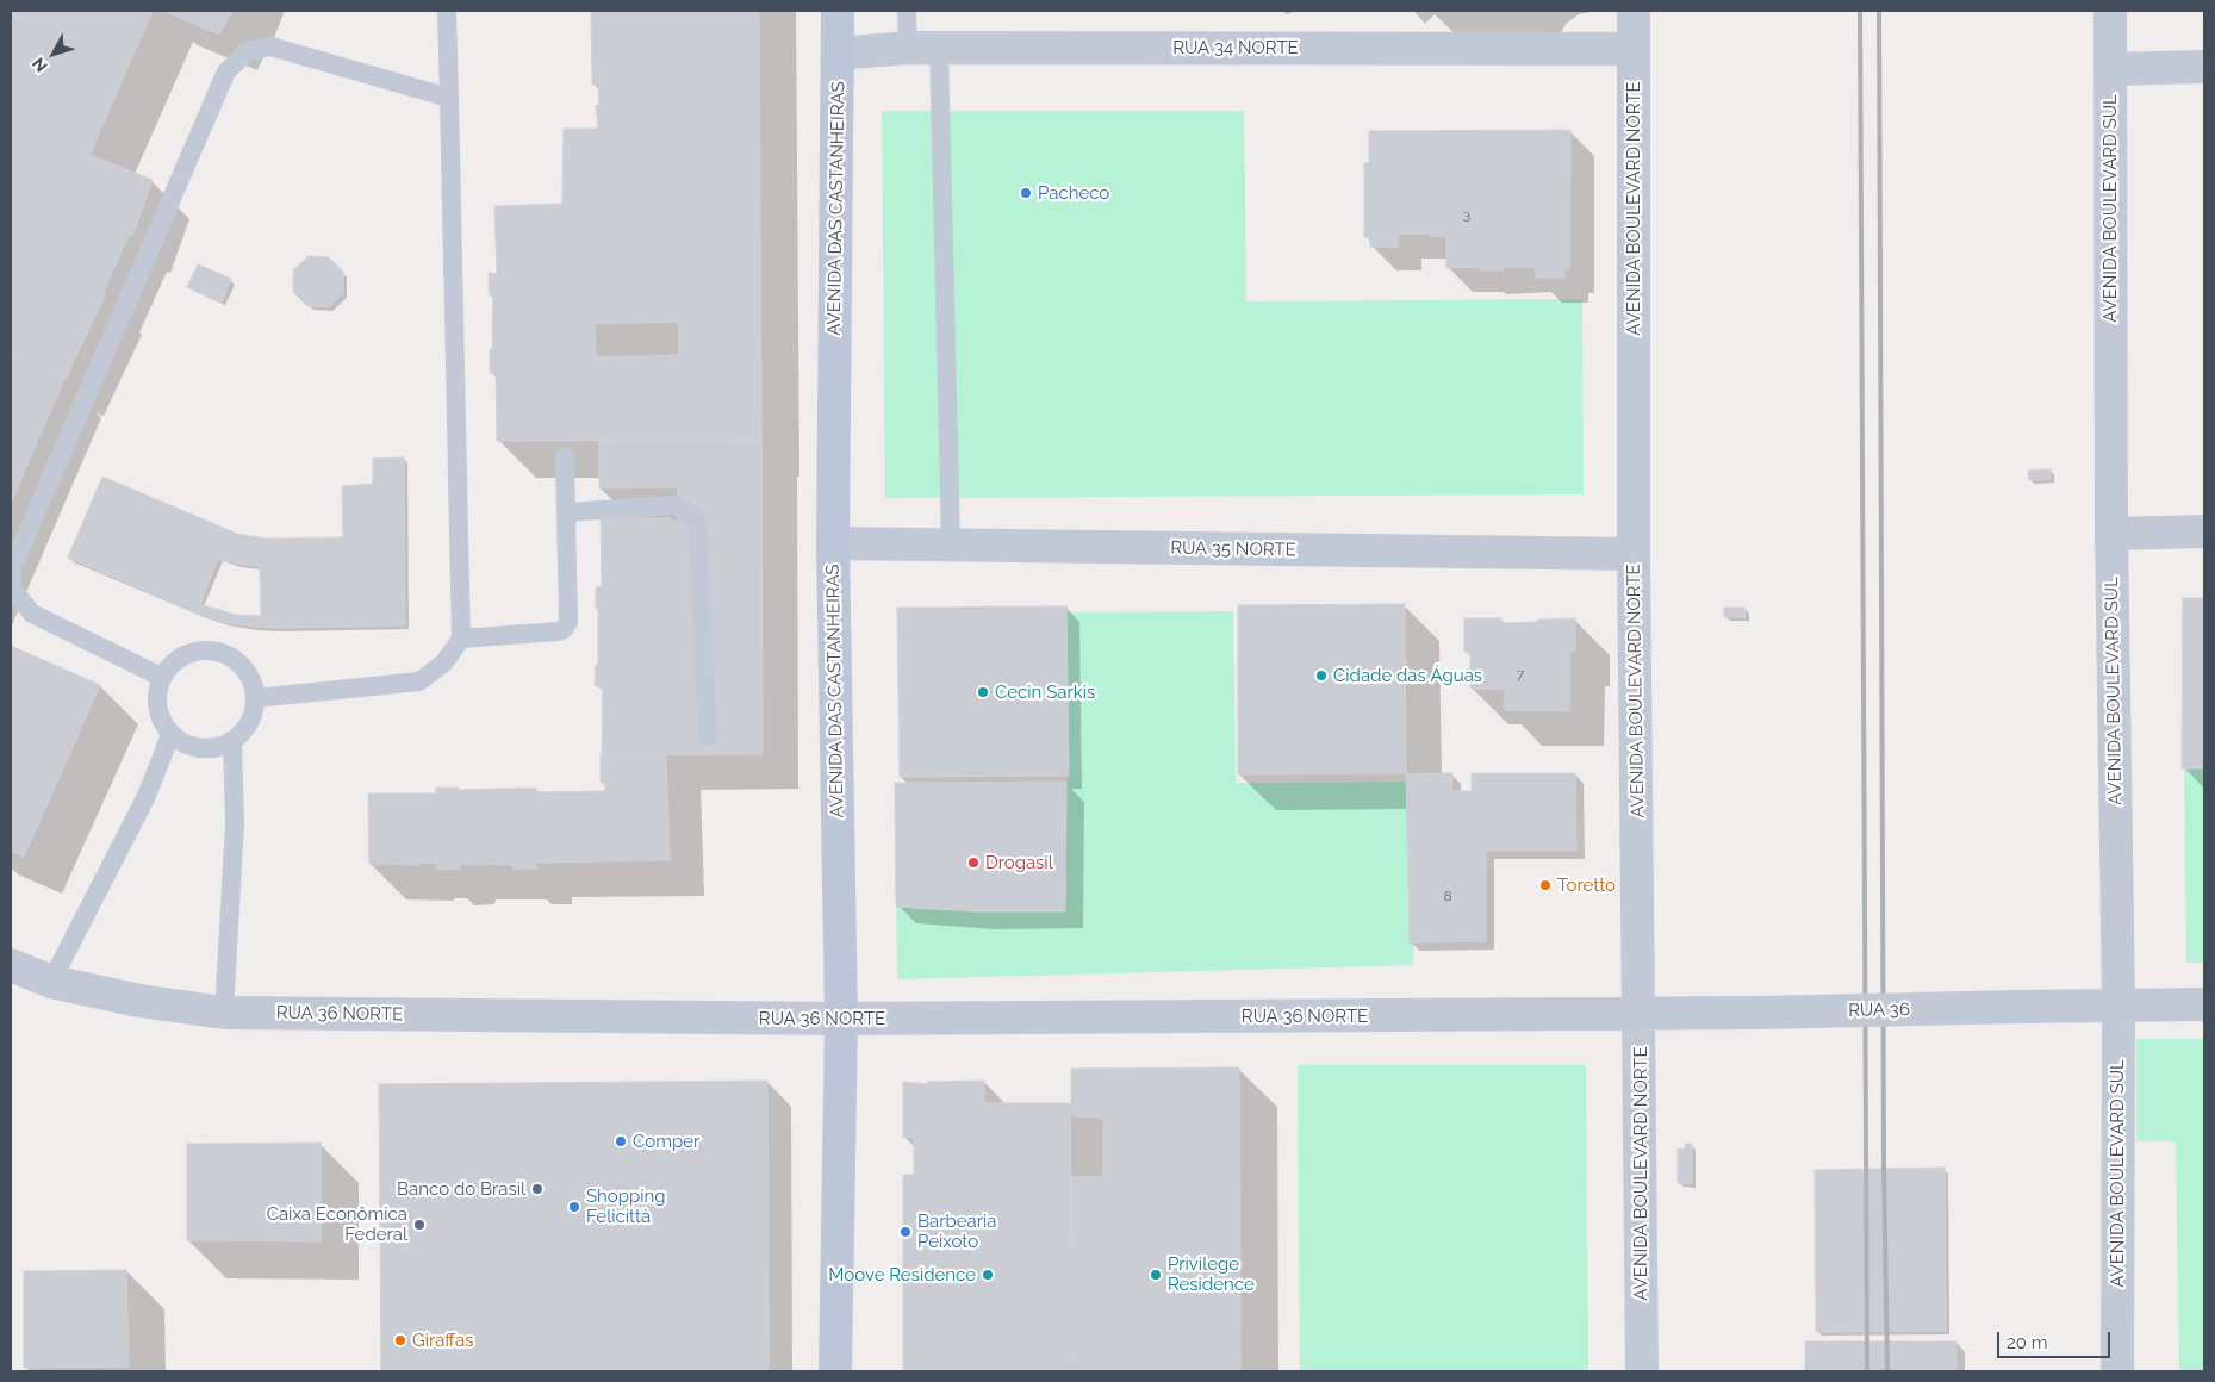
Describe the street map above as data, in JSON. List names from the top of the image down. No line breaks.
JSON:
{"streets":{"main road":["AVENIDA DAS CASTANHEIRAS"],"street":["RUA 34 NORTE","AVENIDA BOULEVARD NORTE","AVENIDA BOULEVARD SUL","RUA 35 NORTE","RUA 36","RUA 36 NORTE"]},"crossings":[["RUA 34 NORTE","AVENIDA DAS CASTANHEIRAS"],["RUA 34 NORTE","AVENIDA BOULEVARD NORTE"],["AVENIDA DAS CASTANHEIRAS","RUA 35 NORTE"],["AVENIDA DAS CASTANHEIRAS","RUA 36 NORTE"],["AVENIDA BOULEVARD NORTE","RUA 35 NORTE"],["AVENIDA BOULEVARD NORTE","RUA 36"],["AVENIDA BOULEVARD NORTE","RUA 36 NORTE"],["AVENIDA BOULEVARD SUL","RUA 36"],["RUA 36","RUA 36 NORTE"]],"places":["Pacheco","Cidade das Águas","Cecin Sarkis","Drogasil","Toretto","Comper","Banco do Brasil","Shopping Felicittà","Caixa Econômica Federal","Barbearia Peixoto","Moove Residence","Privilege Residence","Giraffas"],"house_numbers":["3","7","8"],"scale_bar":"20 m","north":"bottom left"}
